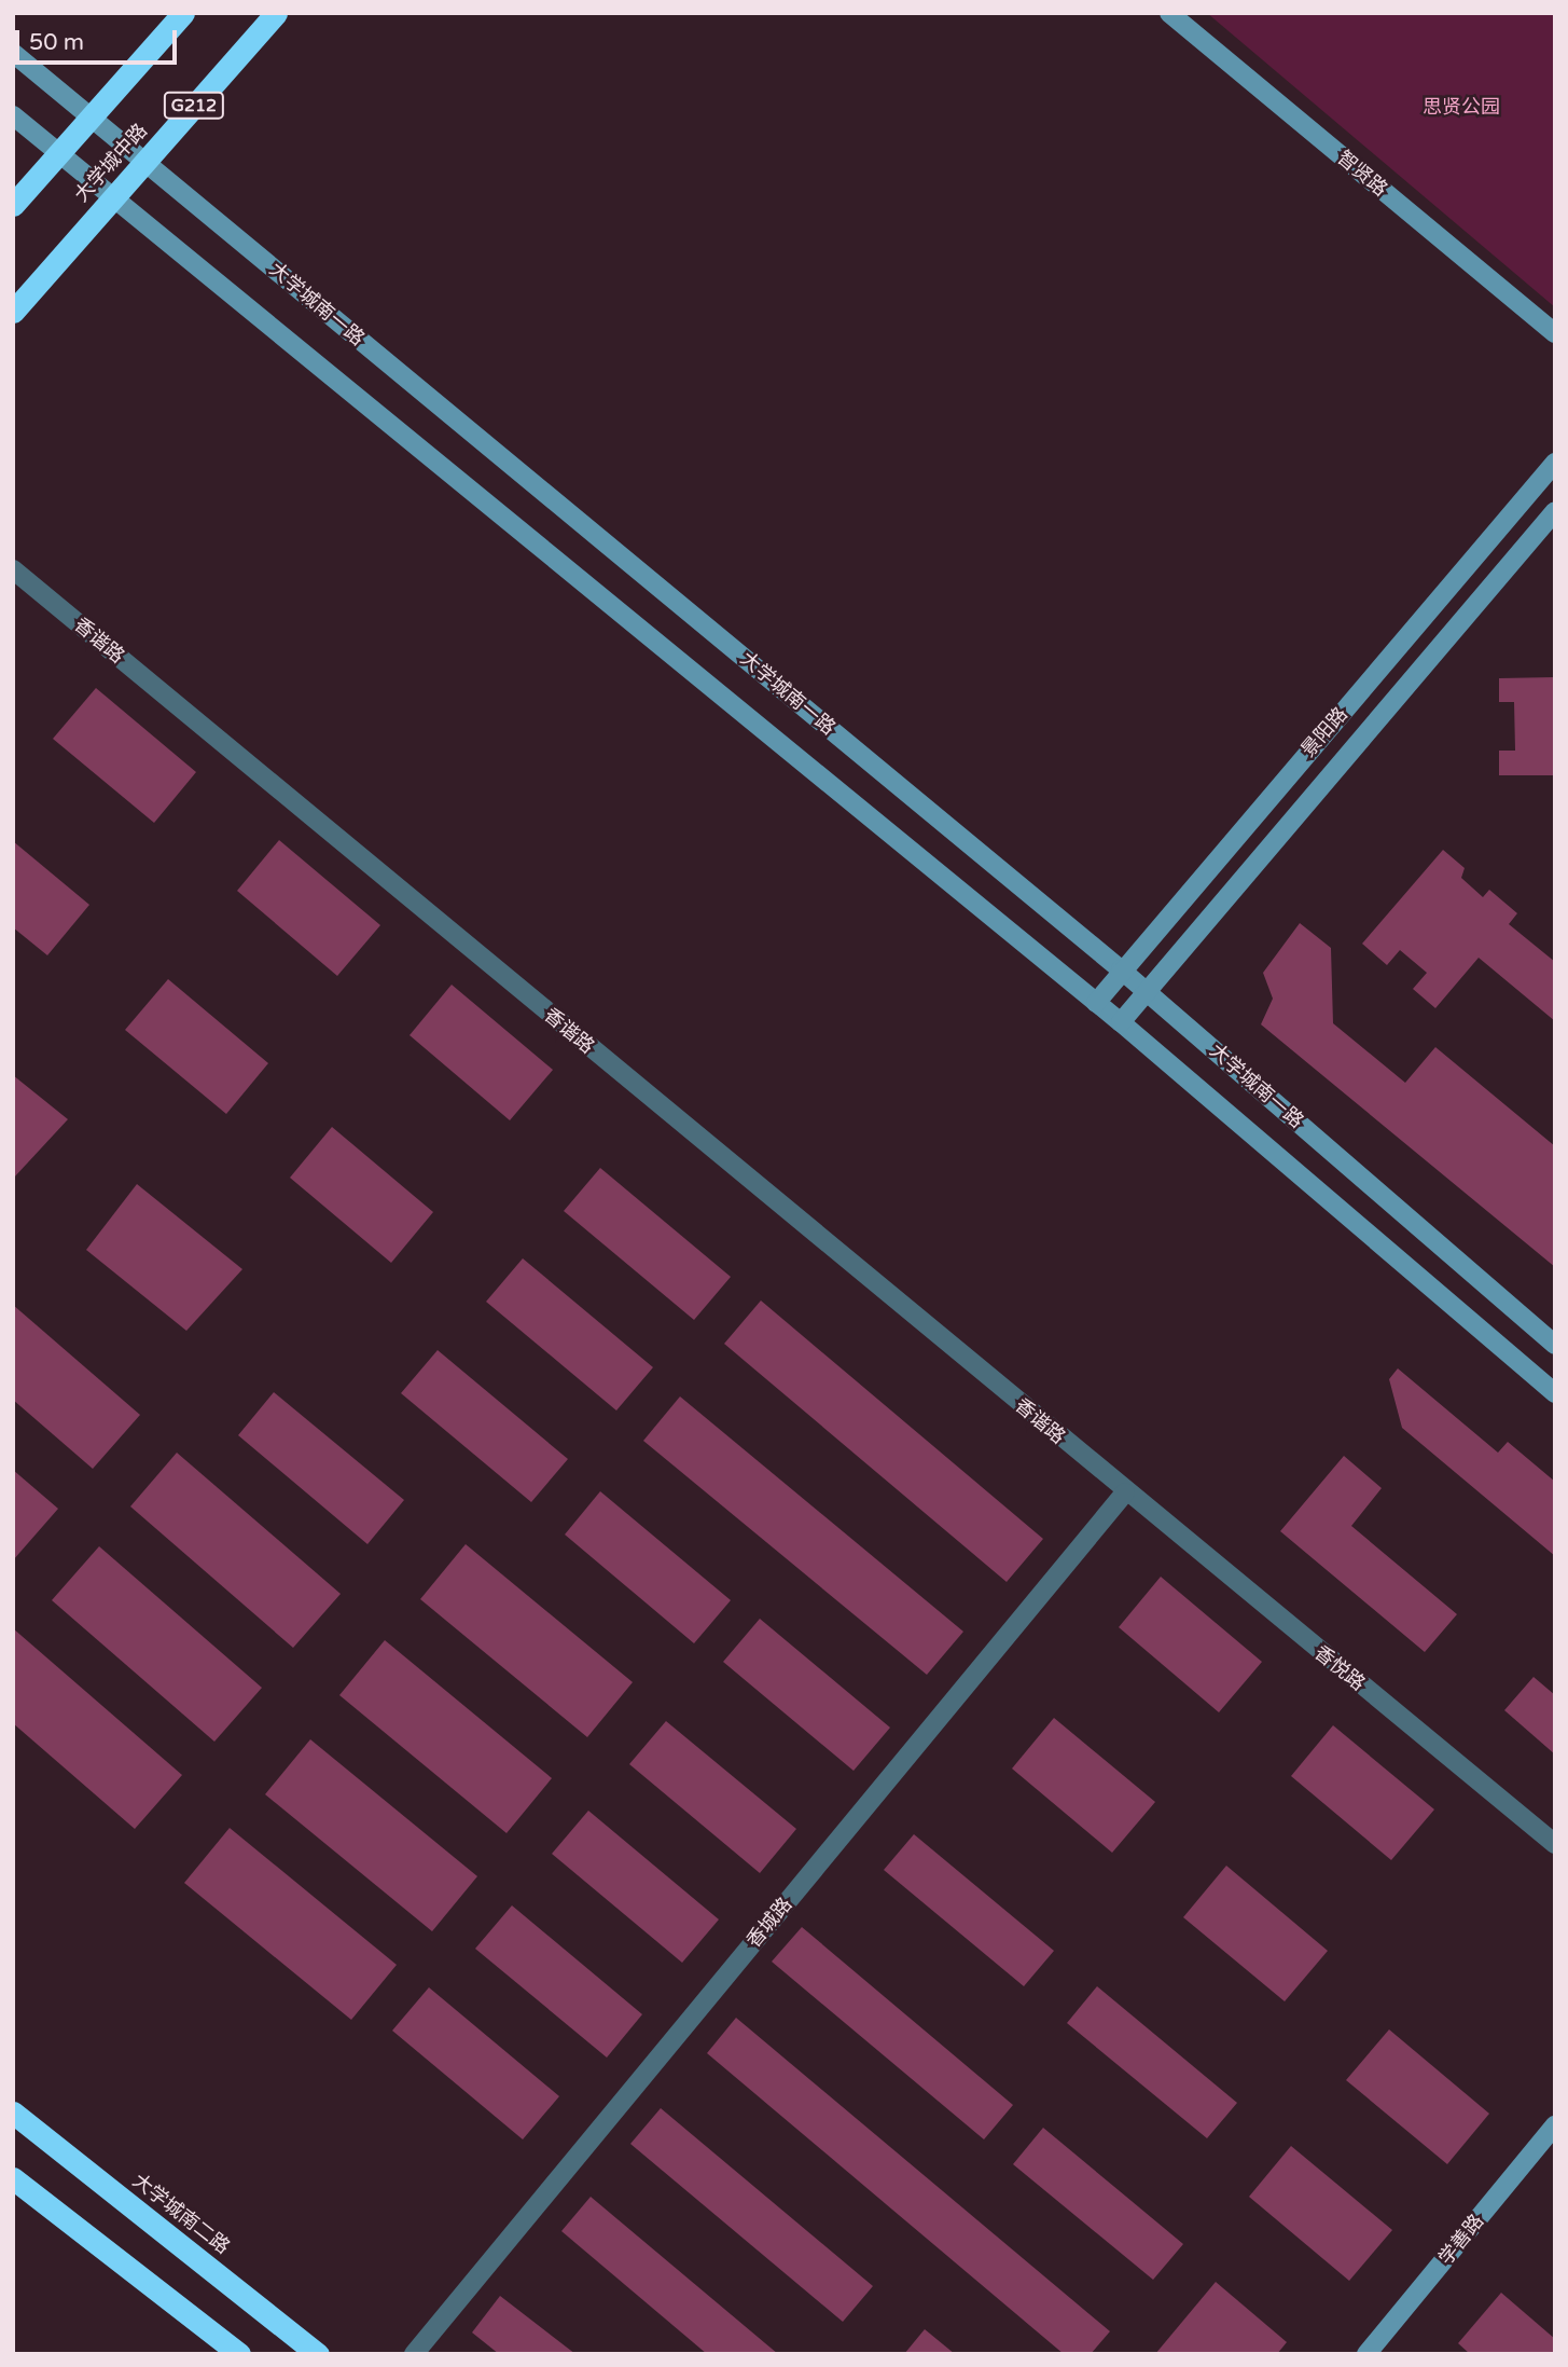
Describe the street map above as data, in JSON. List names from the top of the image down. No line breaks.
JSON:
{"streets":{"highway":["G212","大学城中路","大学城南二路"],"main road":["智贤路","大学城南一路","景阳路","学善路"],"street":["香谐路","香悦路","香城路"]},"crossings":[["大学城中路","大学城南一路"],["大学城南一路","景阳路"],["香谐路","香悦路"],["香谐路","香城路"],["香悦路","香城路"]],"parks":["思贤公园"],"scale_bar":"50 m"}
